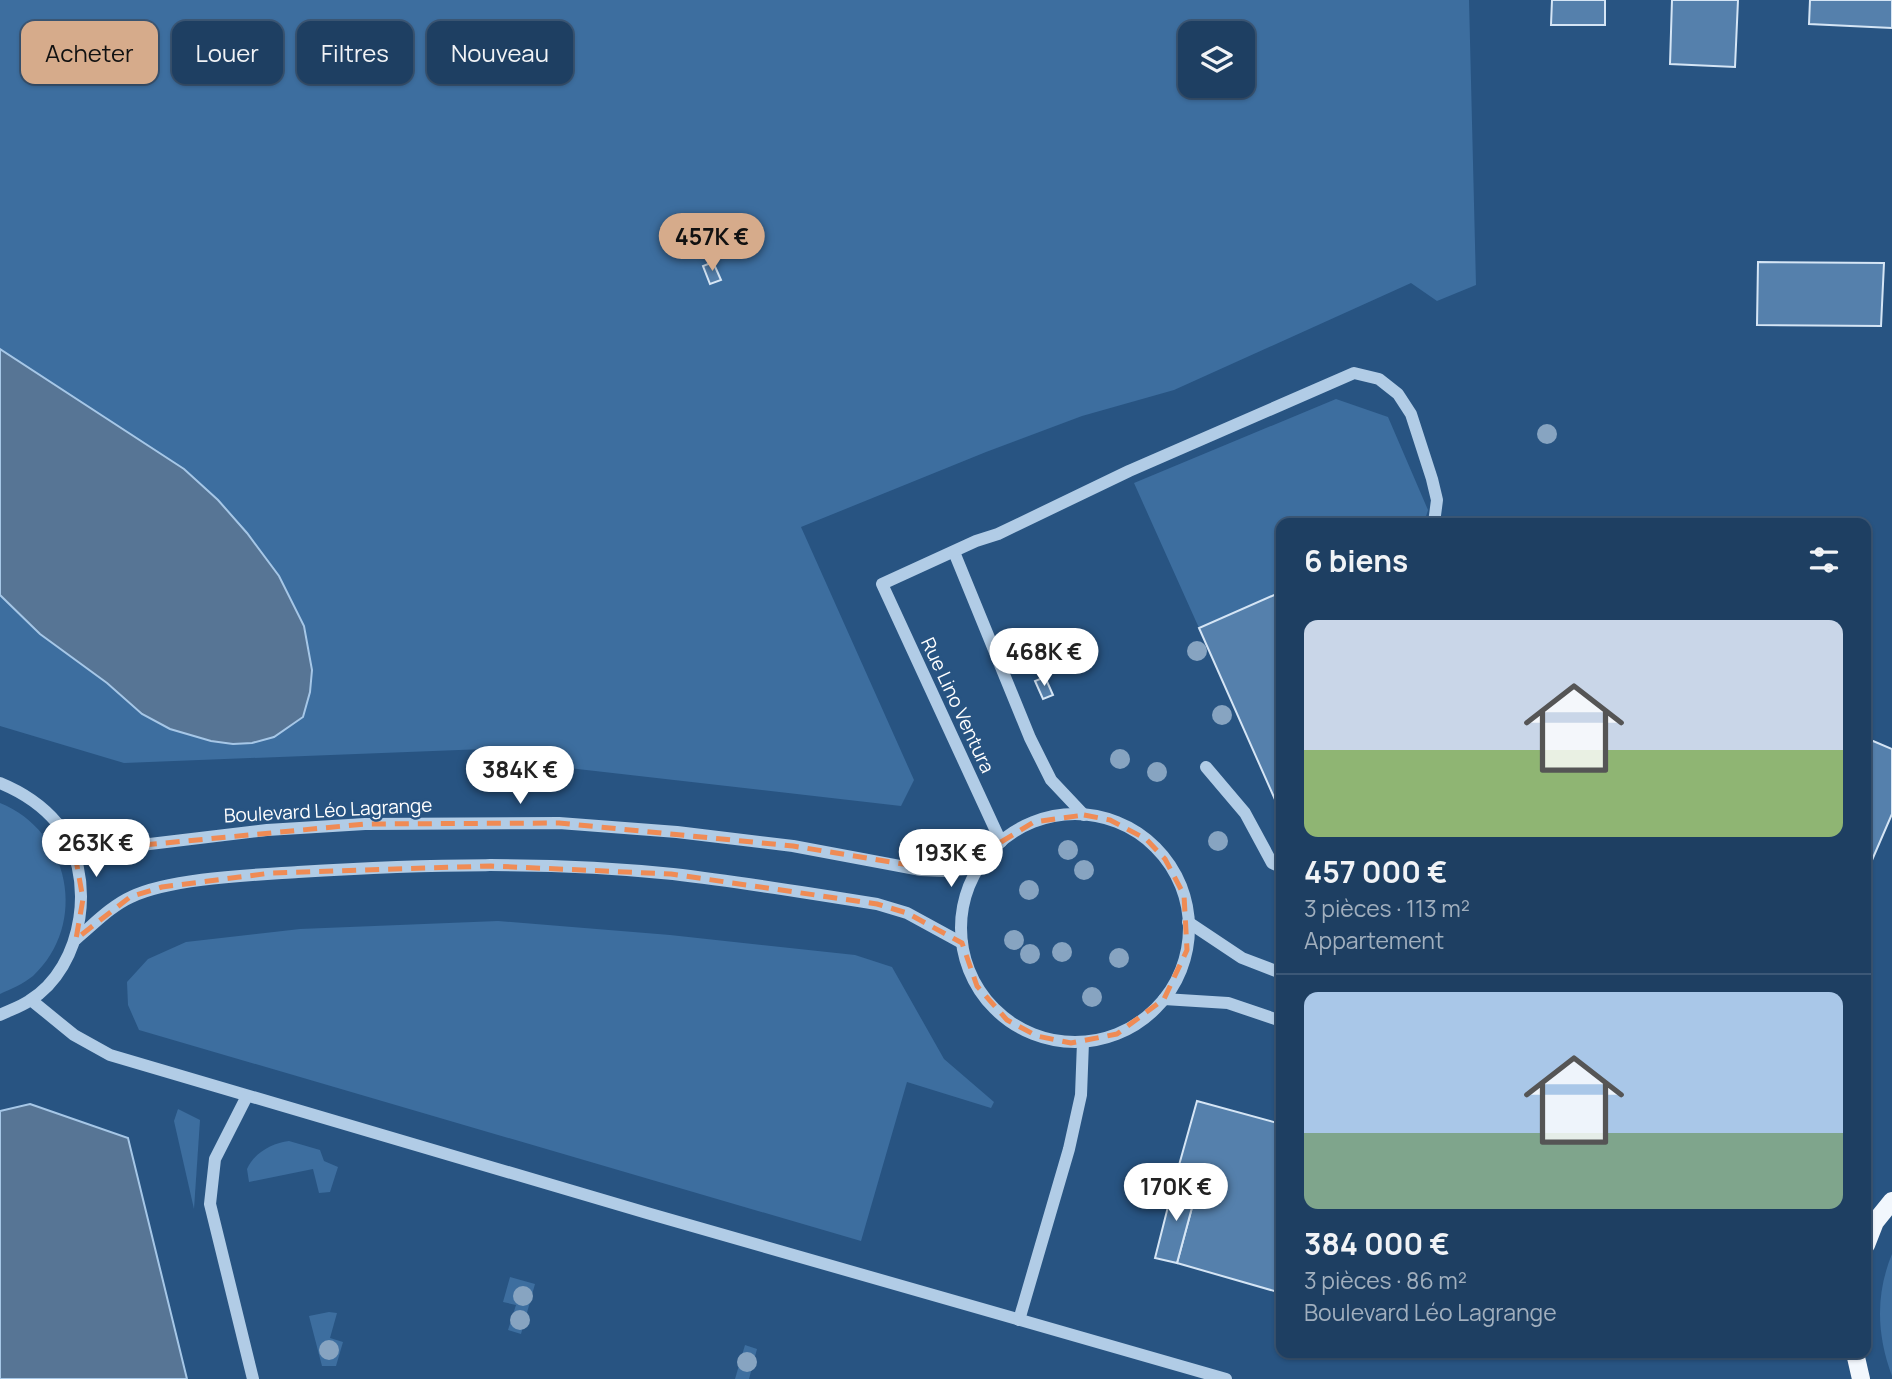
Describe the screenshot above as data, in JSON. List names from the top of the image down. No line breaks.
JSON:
{"streets":{"street":["Rue Lino Ventura","Boulevard Léo Lagrange"]},"crossings":[["Rue Lino Ventura","Boulevard Léo Lagrange"]],"page":{"chip":["Acheter","Louer","Filtres","Nouveau"],"price":["457K €","468K €","384K €","263K €","193K €","170K €"],"heading":"6 biens","list":[{"name":"457 000 €","note":"3 pièces · 113 m² · Appartement"},{"name":"384 000 €","note":"3 pièces · 86 m² · Boulevard Léo Lagrange"}]}}
